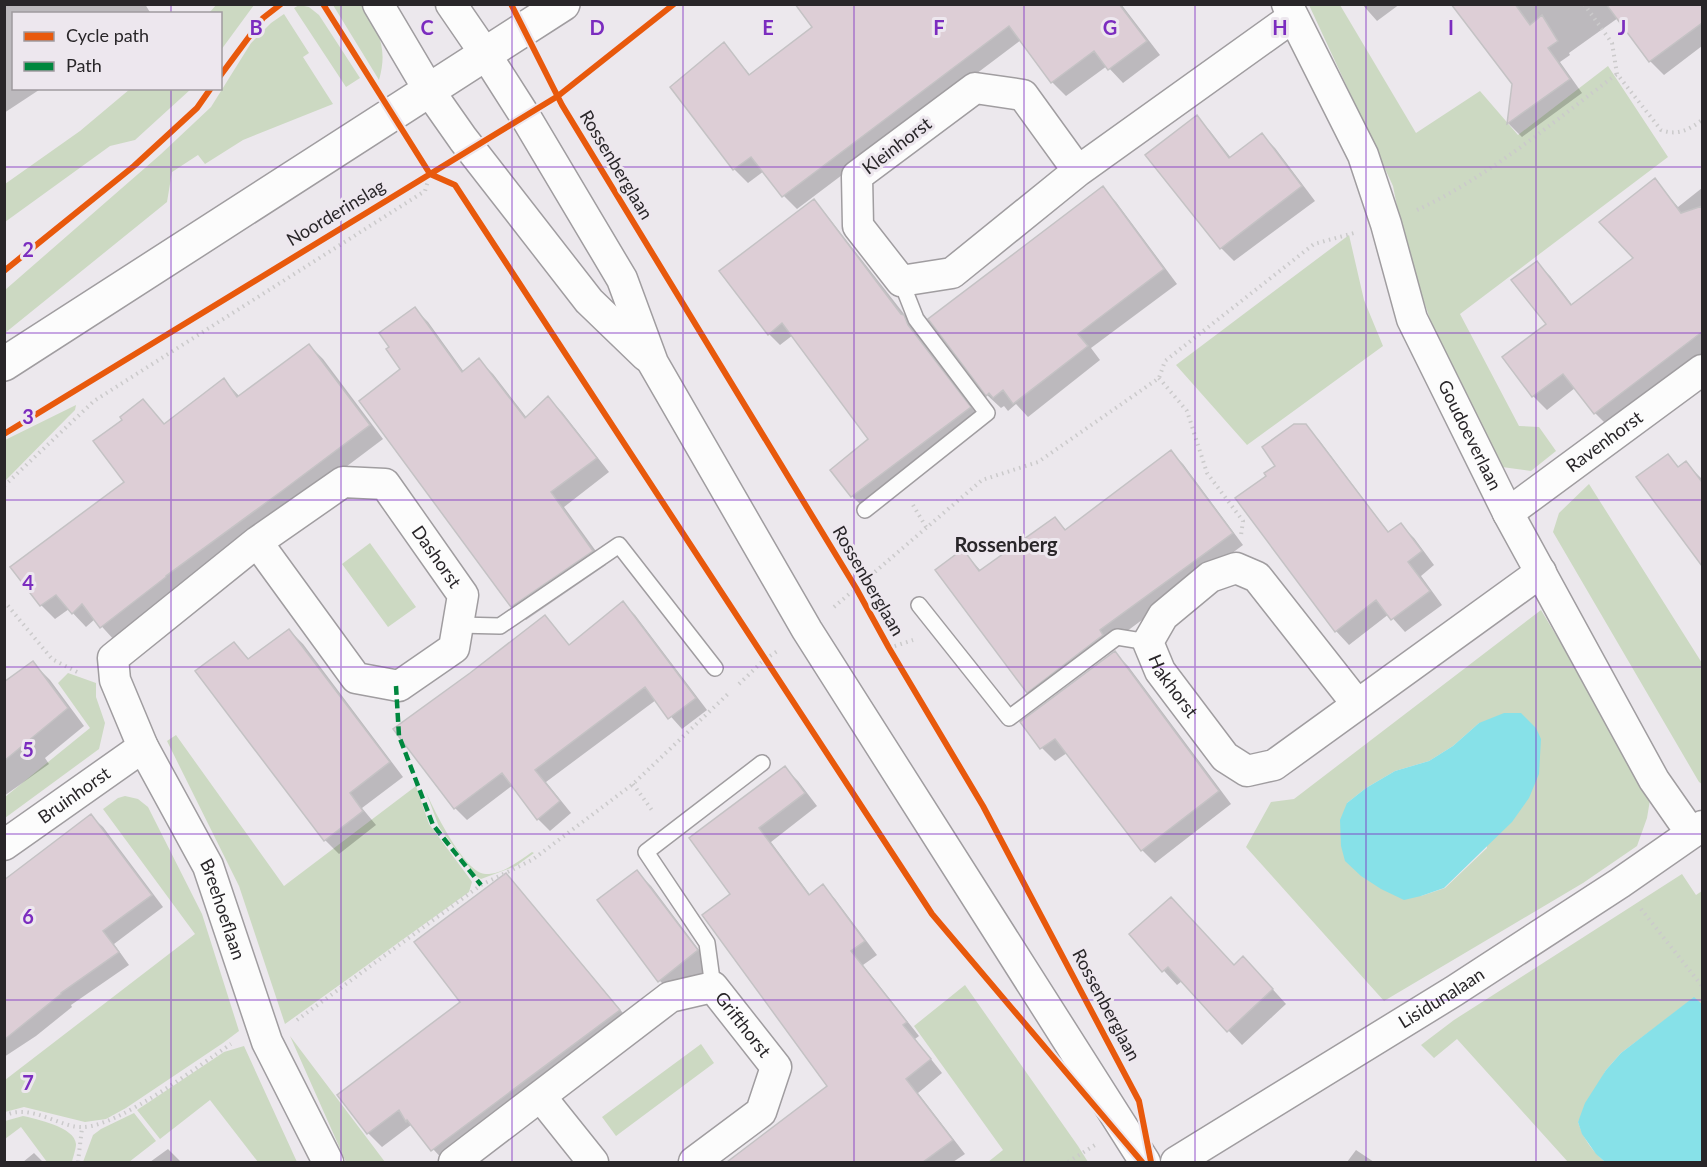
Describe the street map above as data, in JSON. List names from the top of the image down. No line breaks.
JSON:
{"streets":{"street":["Kleinhorst","Goudoeverlaan","Ravenhorst","Dashorst","Hakhorst","Bruinhorst","Breehoeflaan","Lisidunalaan","Grifthorst"],"cycle path":["Rossenberglaan","Noorderinslag"]},"crossings":[["Goudoeverlaan","Ravenhorst"],["Goudoeverlaan","Hakhorst"],["Goudoeverlaan","Lisidunalaan"],["Dashorst","Breehoeflaan"],["Bruinhorst","Breehoeflaan"]],"districts":["Rossenberg"],"legend":["Cycle path","Path"],"grid":{"columns":["B","C","D","E","F","G","H","I","J"],"rows":["2","3","4","5","6","7"]}}
